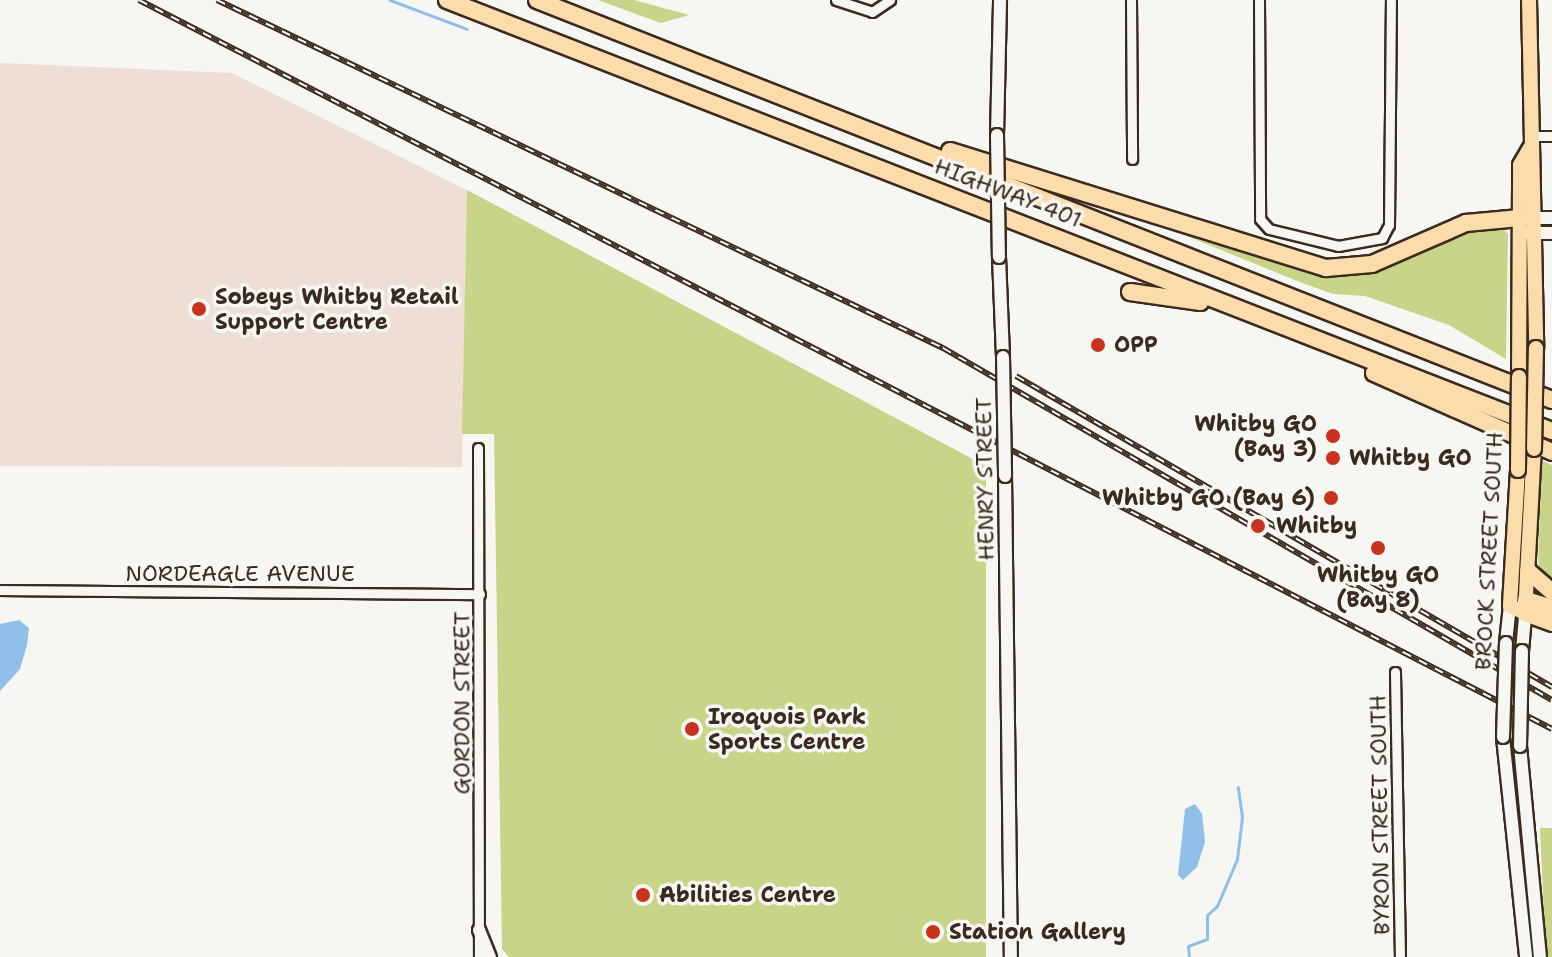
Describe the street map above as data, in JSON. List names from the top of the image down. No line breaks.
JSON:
{"streets":{"highway":["HIGHWAY 401"],"main road":["HENRY STREET","BROCK STREET SOUTH"],"street":["NORDEAGLE AVENUE","GORDON STREET","BYRON STREET SOUTH"]},"crossings":[["NORDEAGLE AVENUE","GORDON STREET"]],"places":["Sobeys Whitby Retail Support Centre","OPP","Whitby GO (Bay 3)","Whitby GO","Whitby GO (Bay 6)","Whitby","Whitby GO (Bay 8)","Iroquois Park Sports Centre","Abilities Centre","Station Gallery"]}
